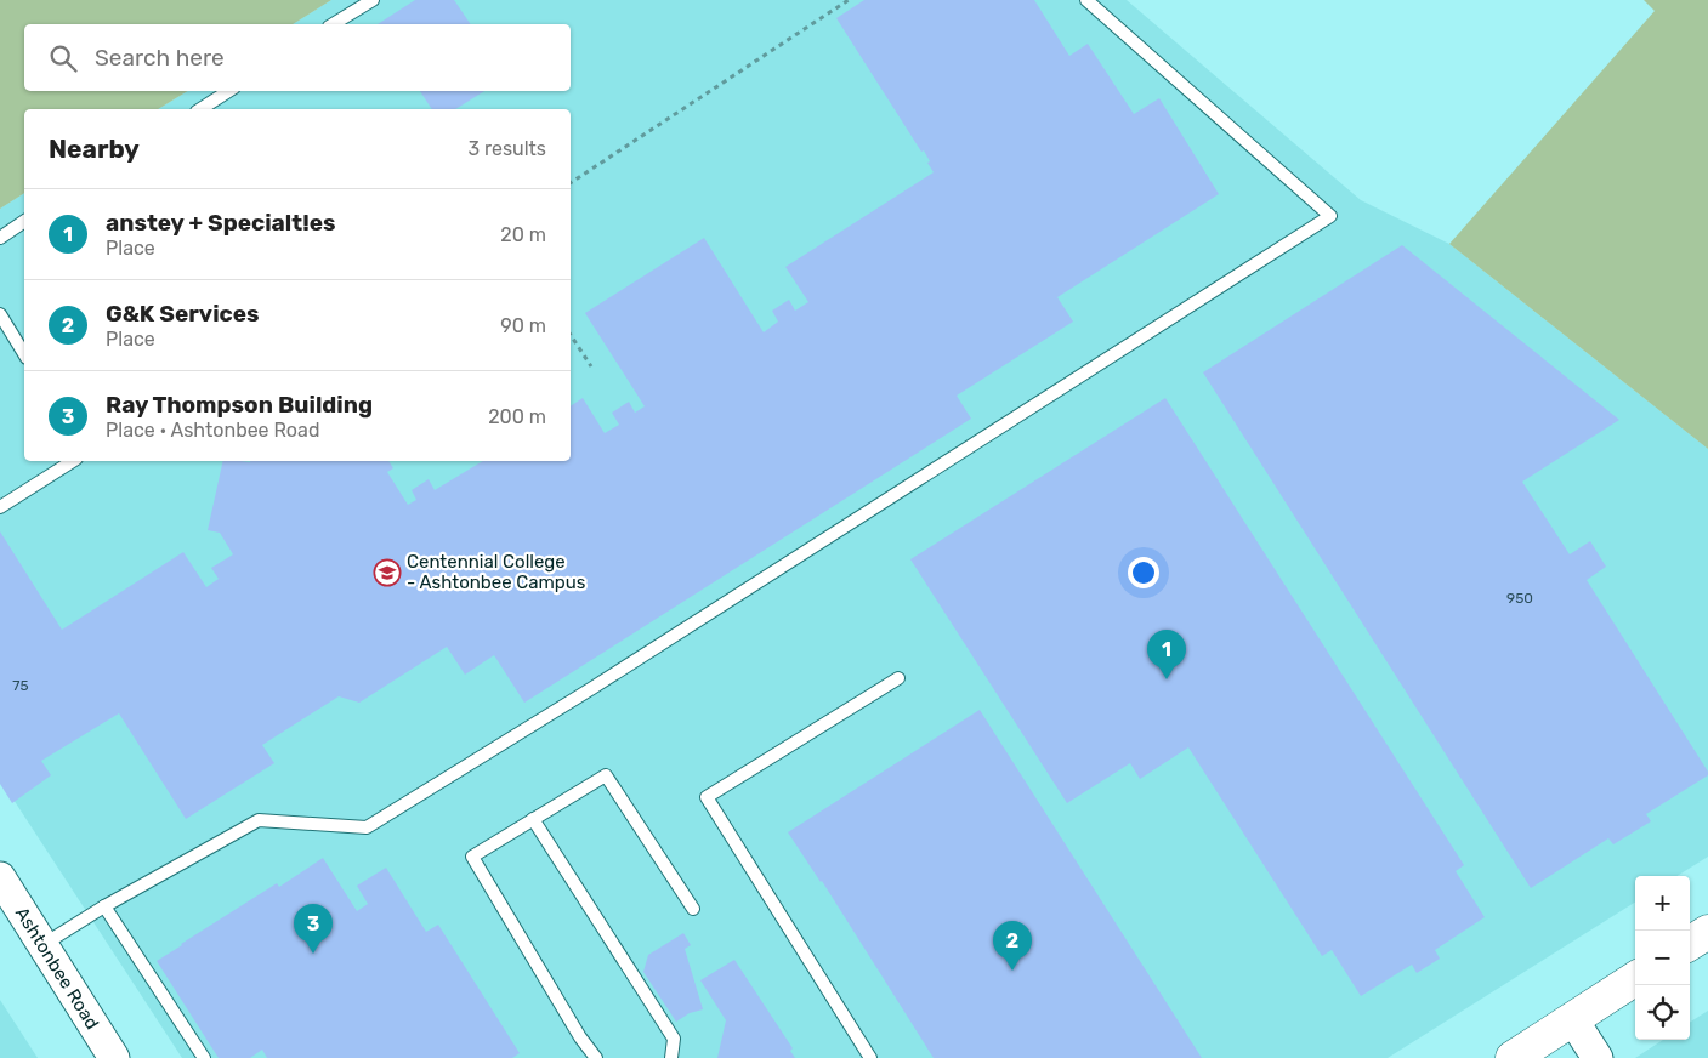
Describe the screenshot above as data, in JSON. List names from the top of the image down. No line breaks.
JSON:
{"streets":{"street":["Ashtonbee Road"]},"places":{"school or university":["Centennial College - Ashtonbee Campus"]},"house_numbers":["950","75"],"page":{"search":"Search here","heading":["Nearby","3 results"],"list":[{"mark":"1","name":"anstey + Specialt!es","note":"Place","value":"20 m"},{"mark":"2","name":"G&K Services","note":"Place","value":"90 m"},{"mark":"3","name":"Ray Thompson Building","note":"Place · Ashtonbee Road","value":"200 m"}],"pins":["1","3","2"],"map_buttons":["+","−"]}}
